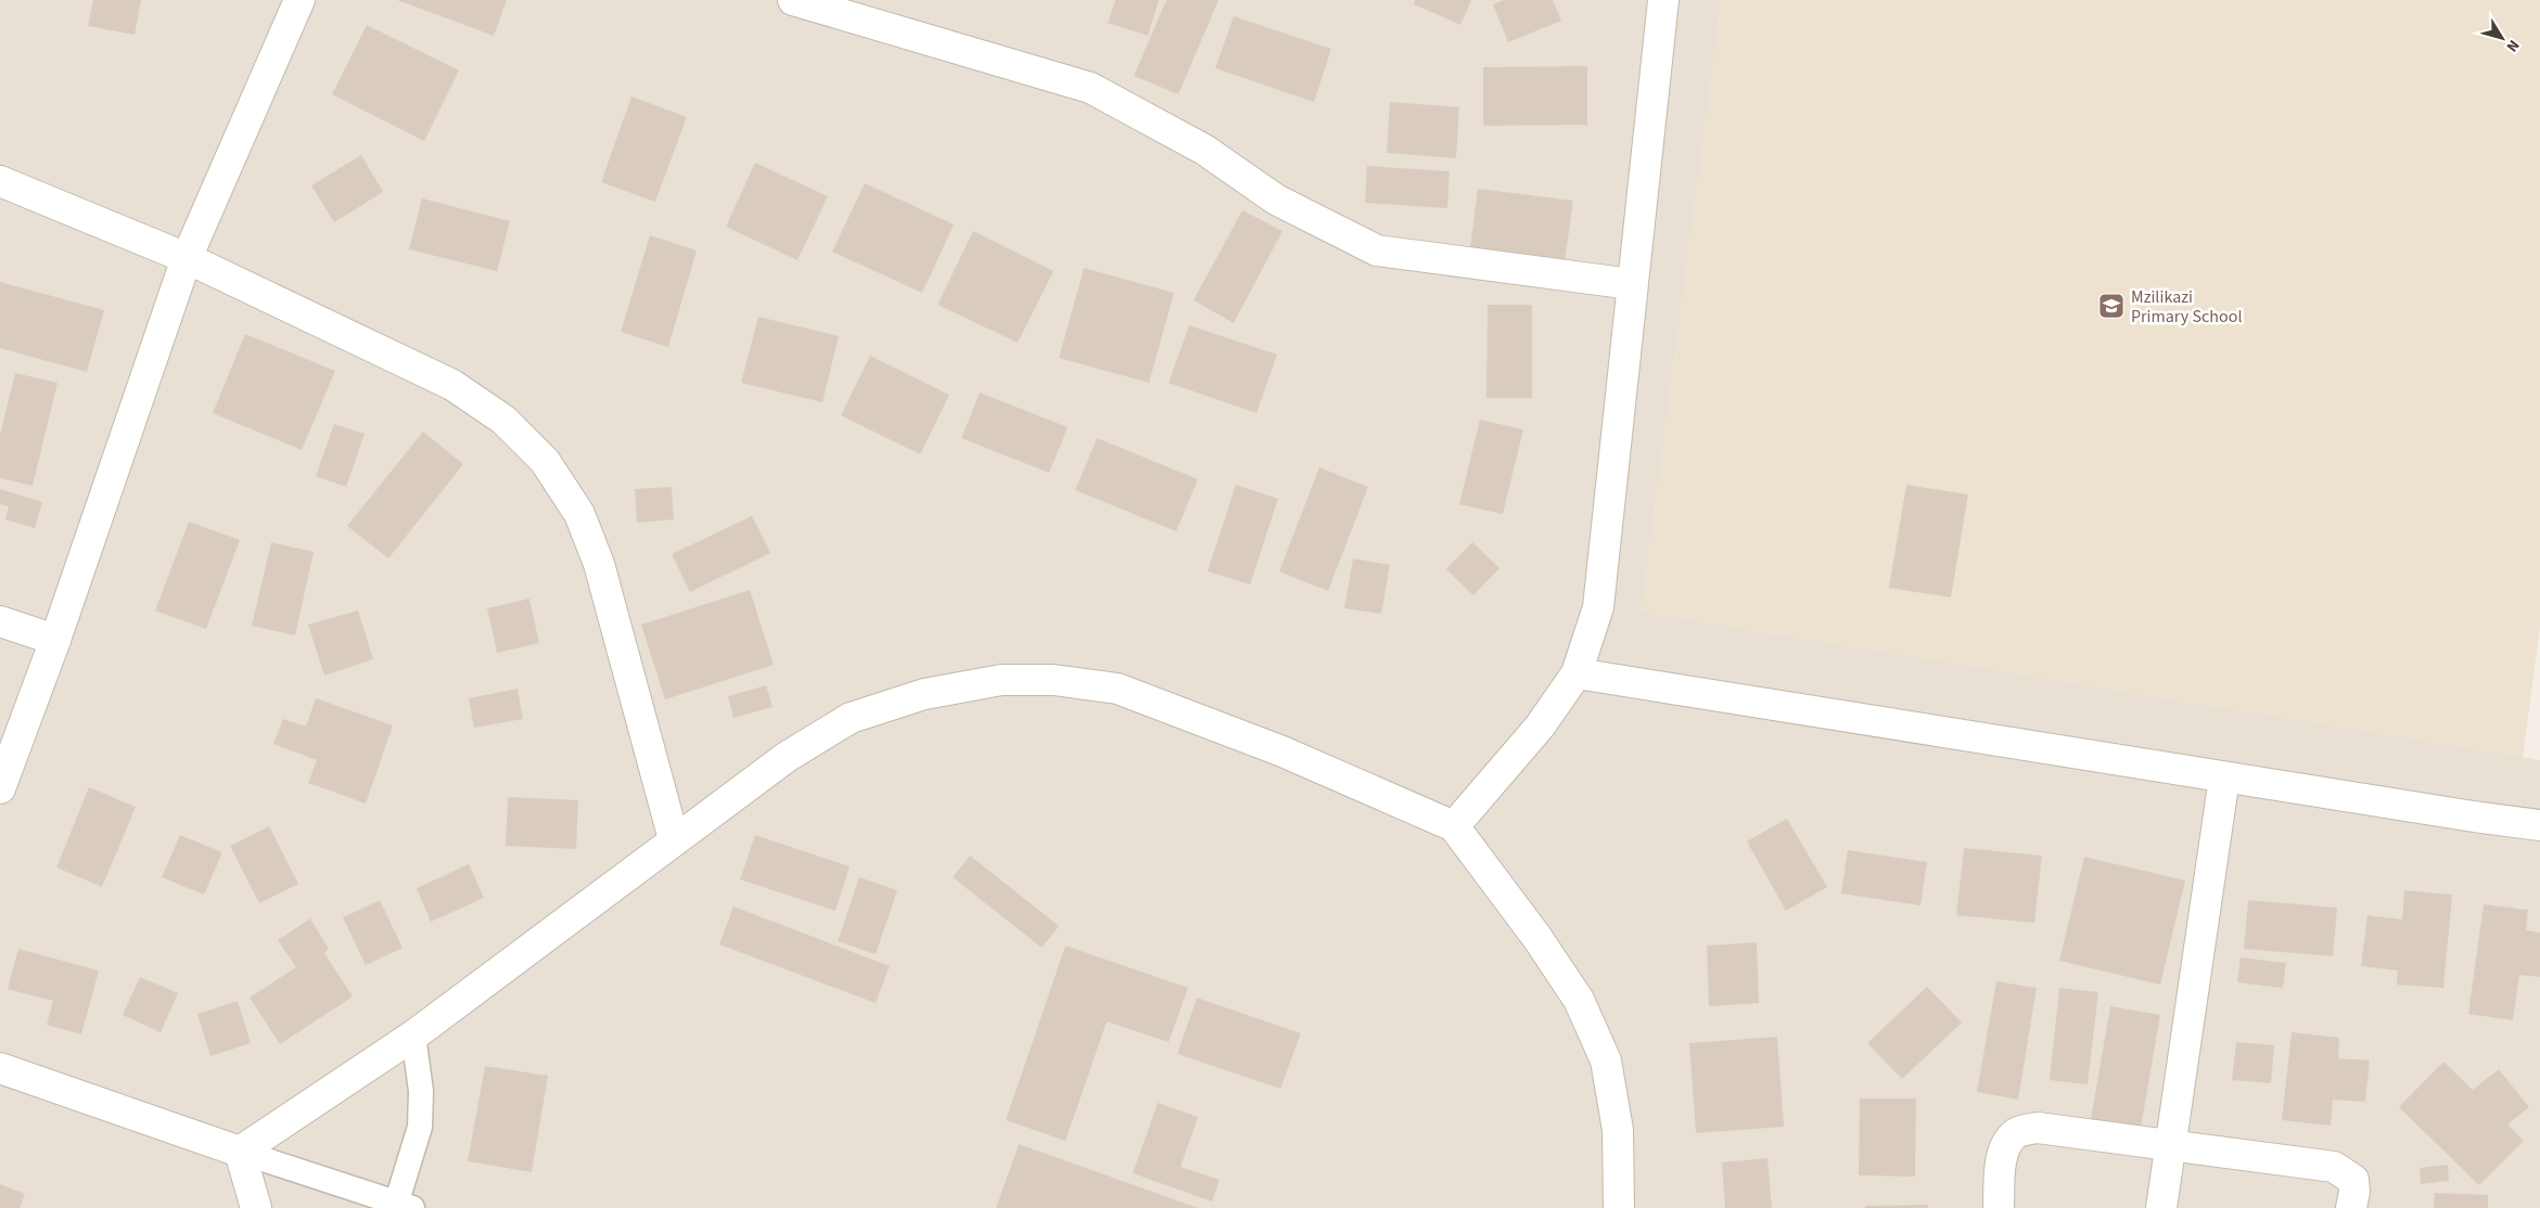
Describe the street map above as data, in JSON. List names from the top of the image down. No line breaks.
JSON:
{"places":{"school or university":["Mzilikazi Primary School"]},"north":"bottom right"}
